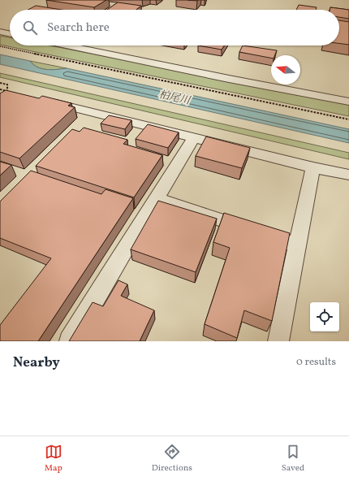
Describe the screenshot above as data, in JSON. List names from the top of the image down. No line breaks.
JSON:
{"water":["柏尾川"],"north":"left","page":{"search":"Search here","heading":["Nearby","0 results"],"nav":["Map","Directions","Saved"]}}
